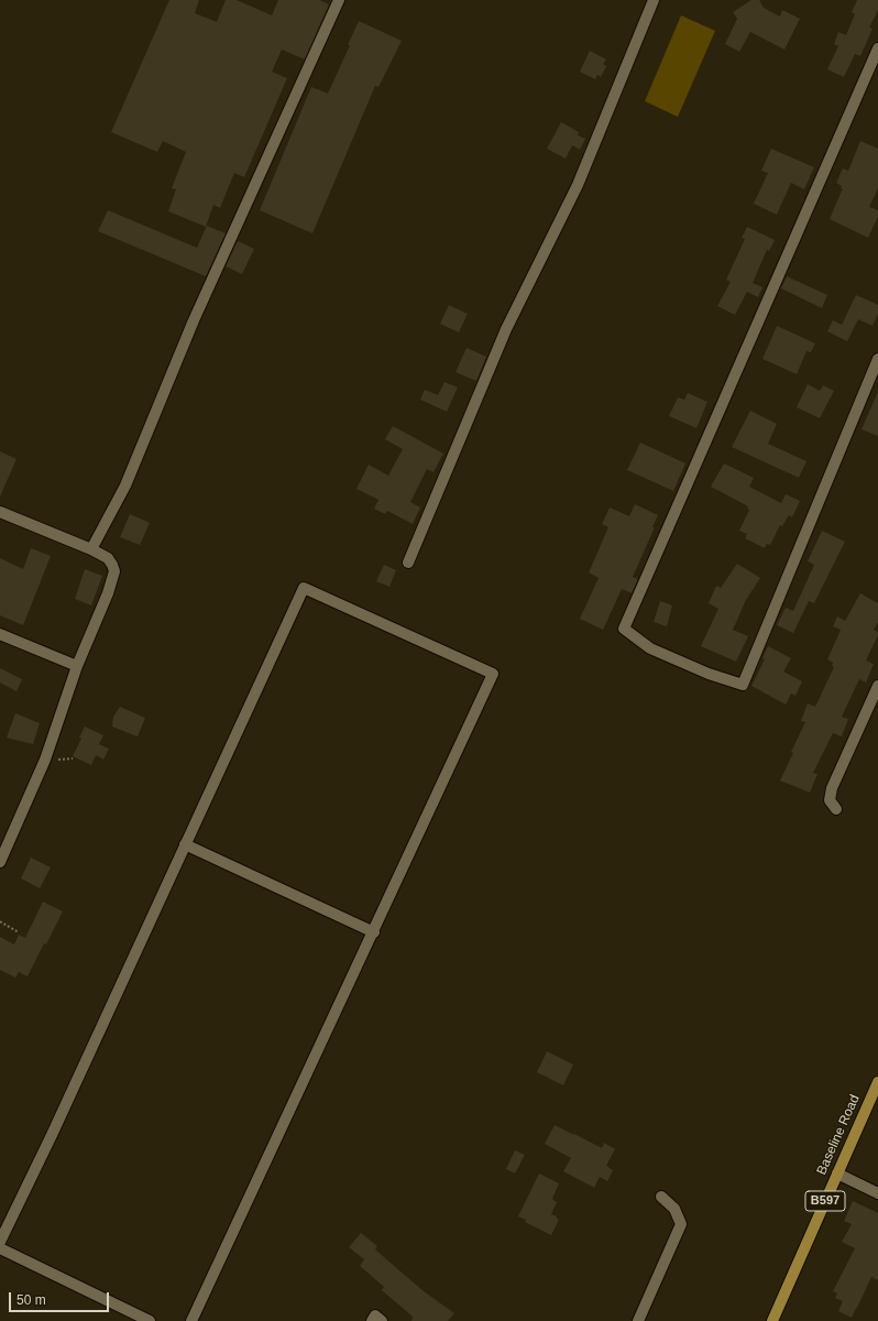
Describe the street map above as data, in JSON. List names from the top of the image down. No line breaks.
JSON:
{"streets":{"main road":["Baseline Road","B597"]},"scale_bar":"50 m"}
